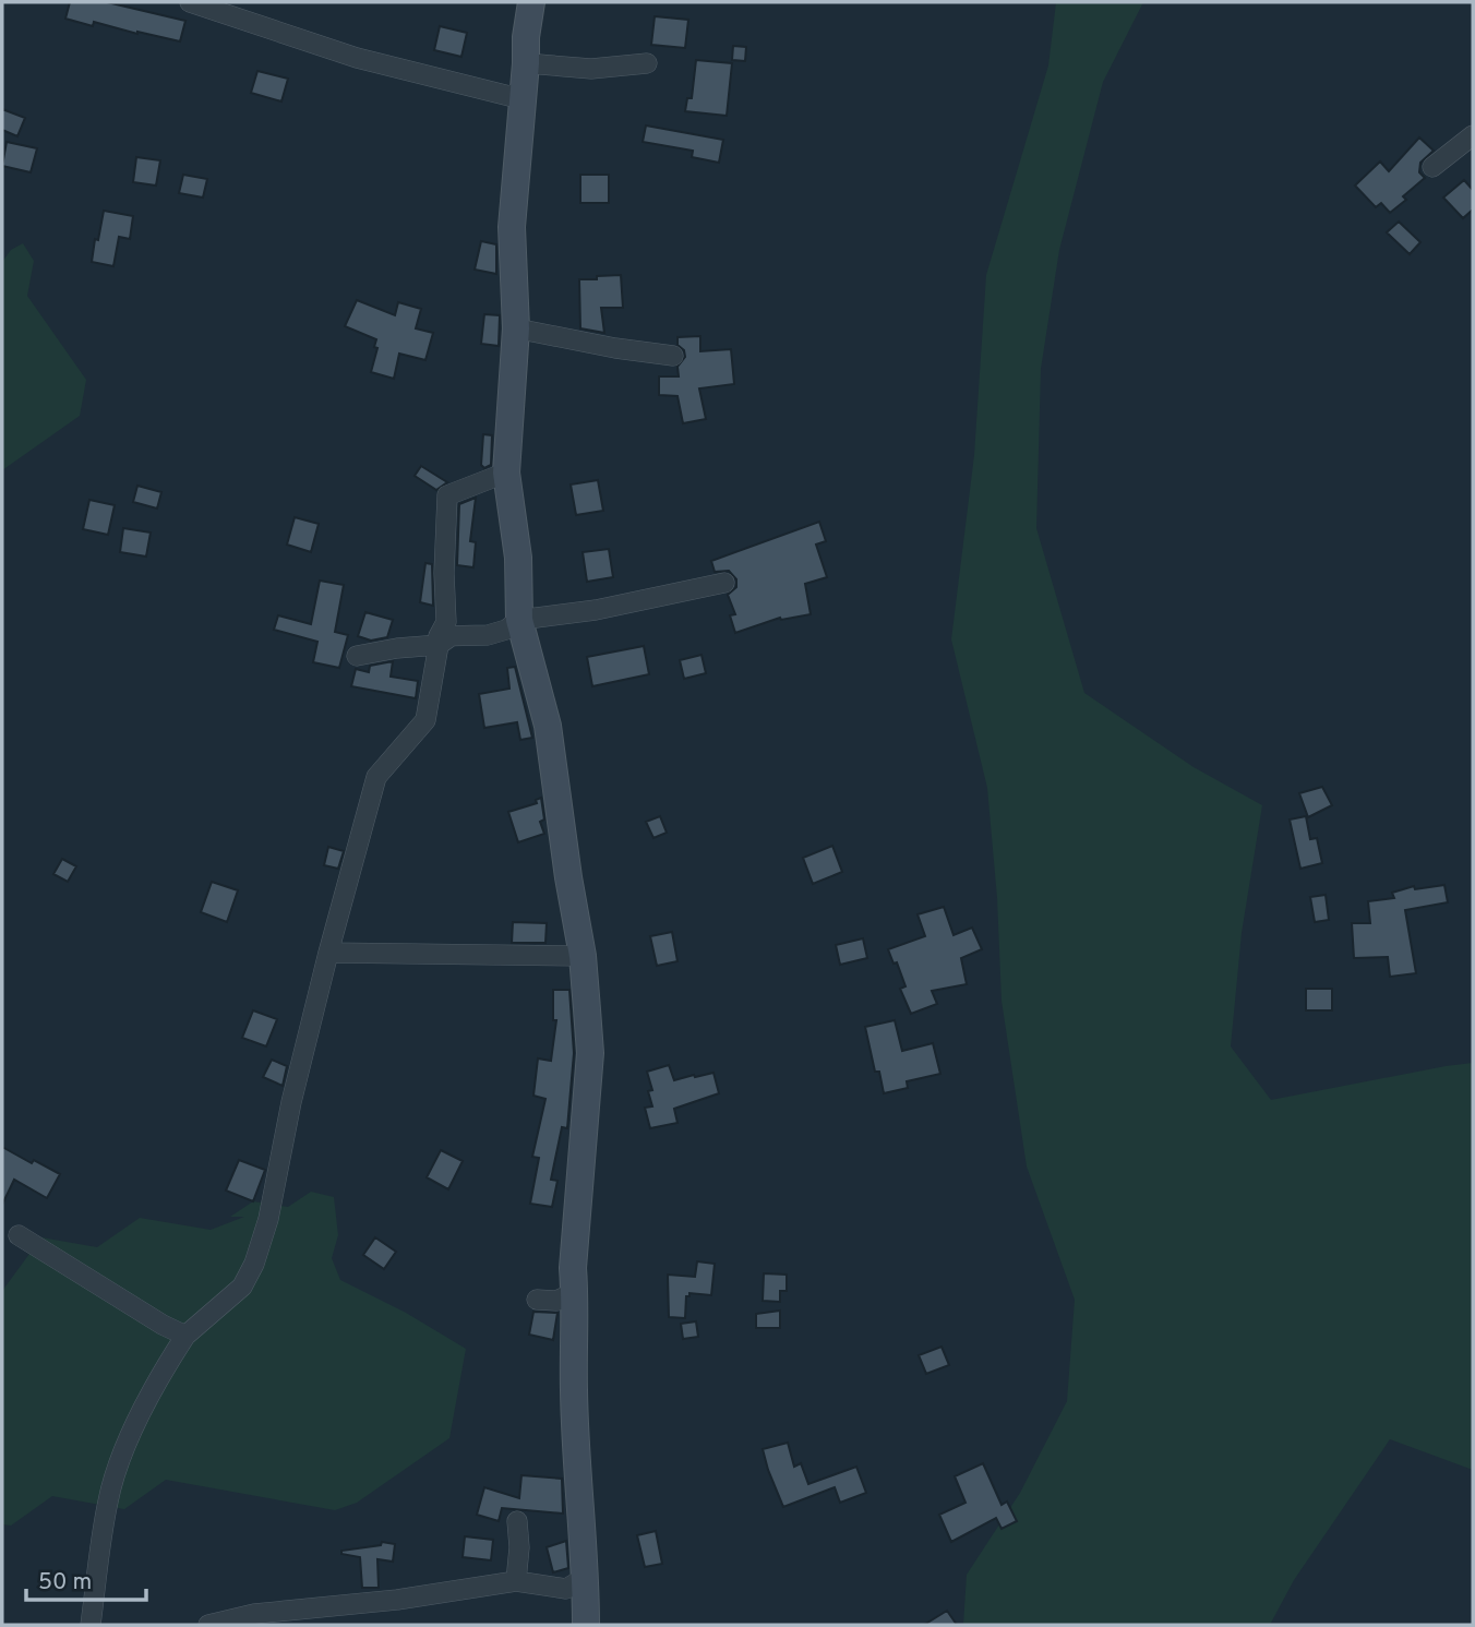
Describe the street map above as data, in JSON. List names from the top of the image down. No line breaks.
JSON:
{"scale_bar":"50 m"}
